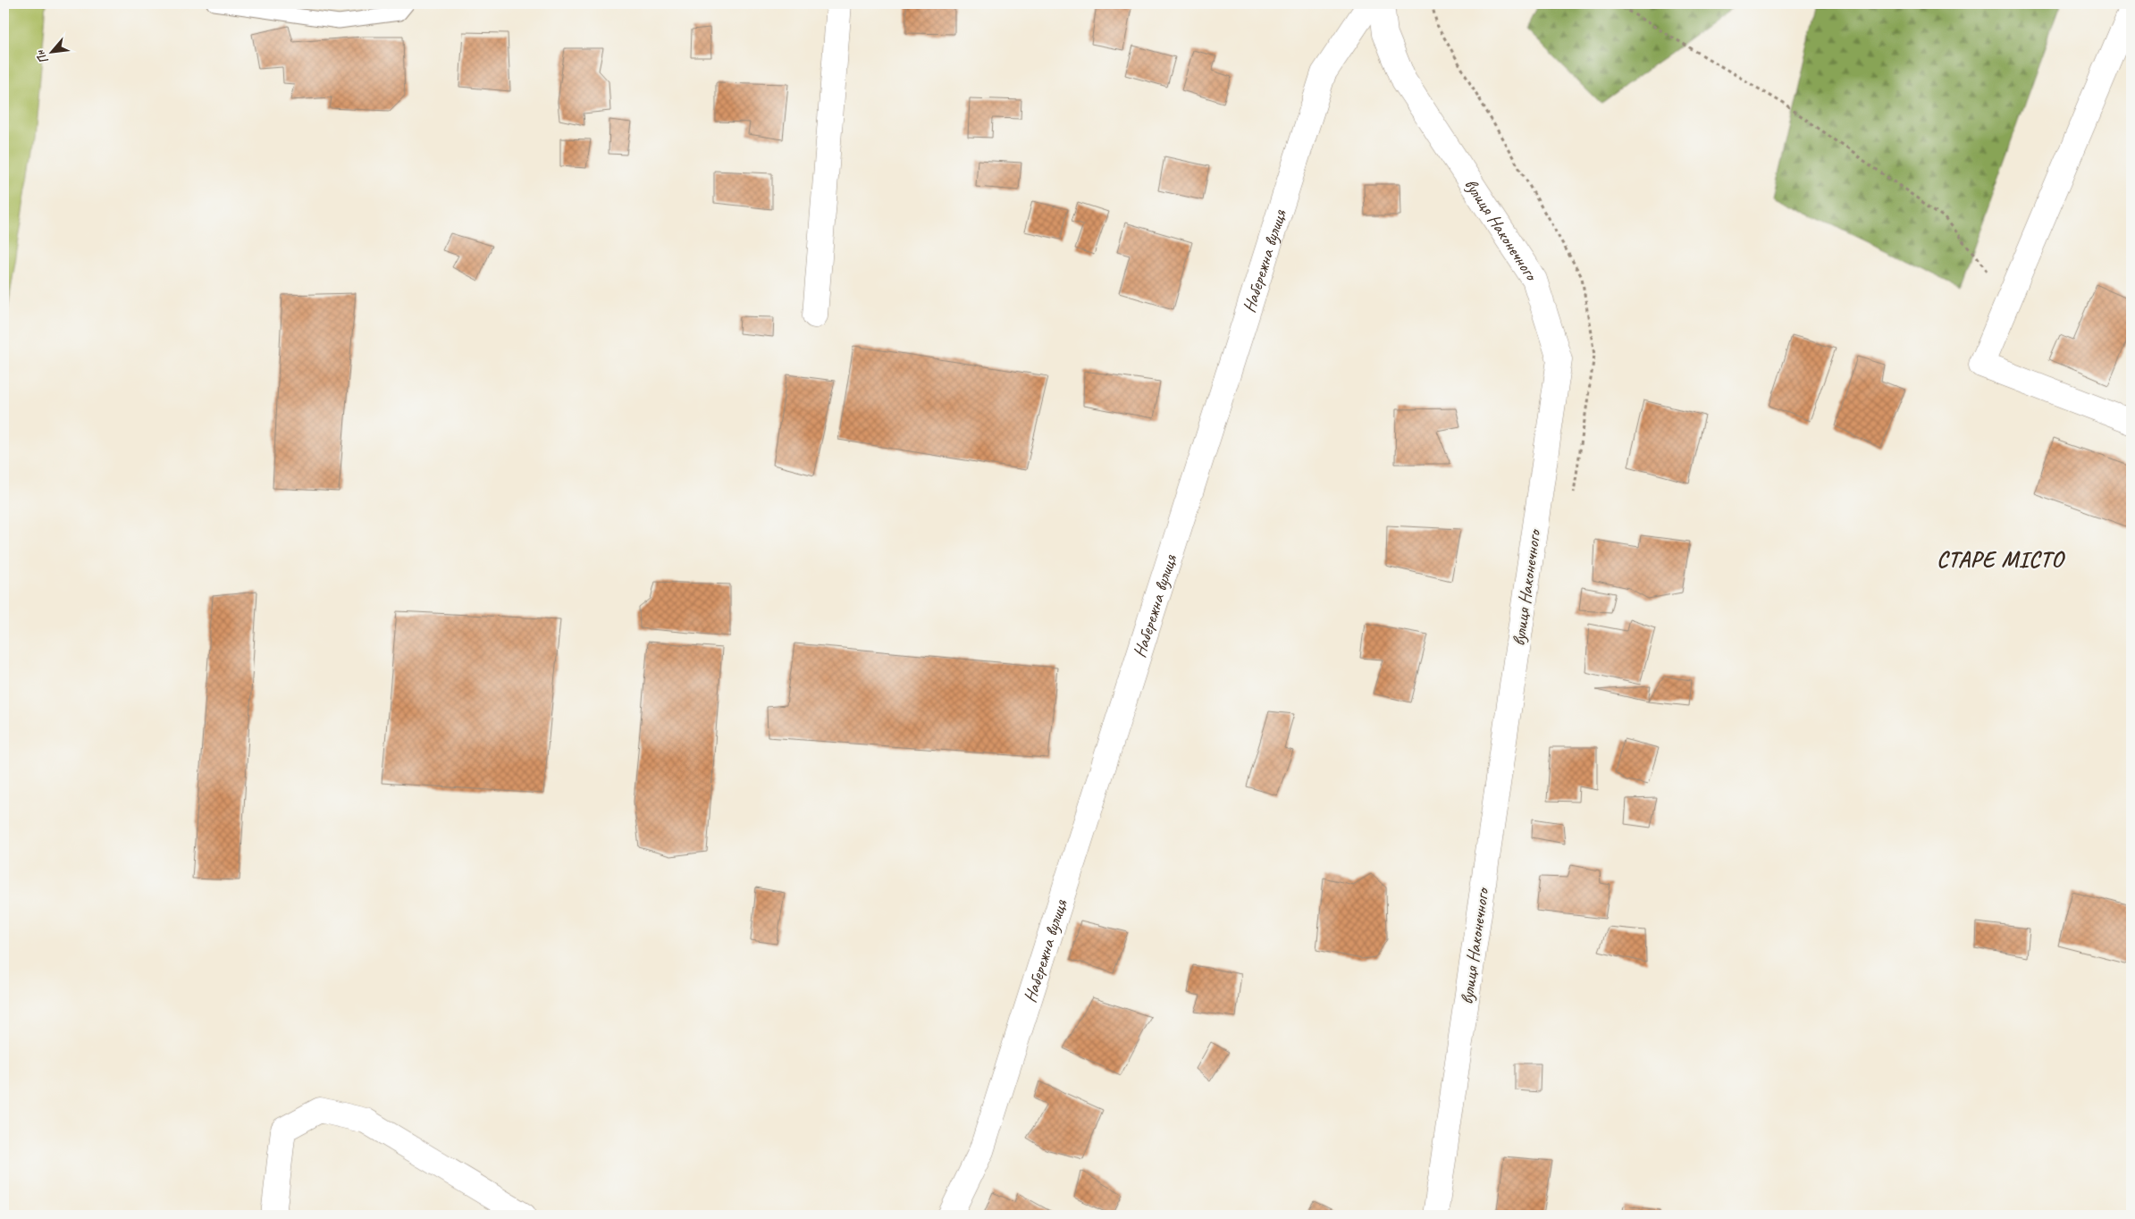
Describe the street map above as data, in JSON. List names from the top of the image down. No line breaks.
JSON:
{"streets":{"street":["вулиця Наконечного","Набережна вулиця"]},"districts":["СТАРЕ МІСТО"],"north":"bottom left"}
